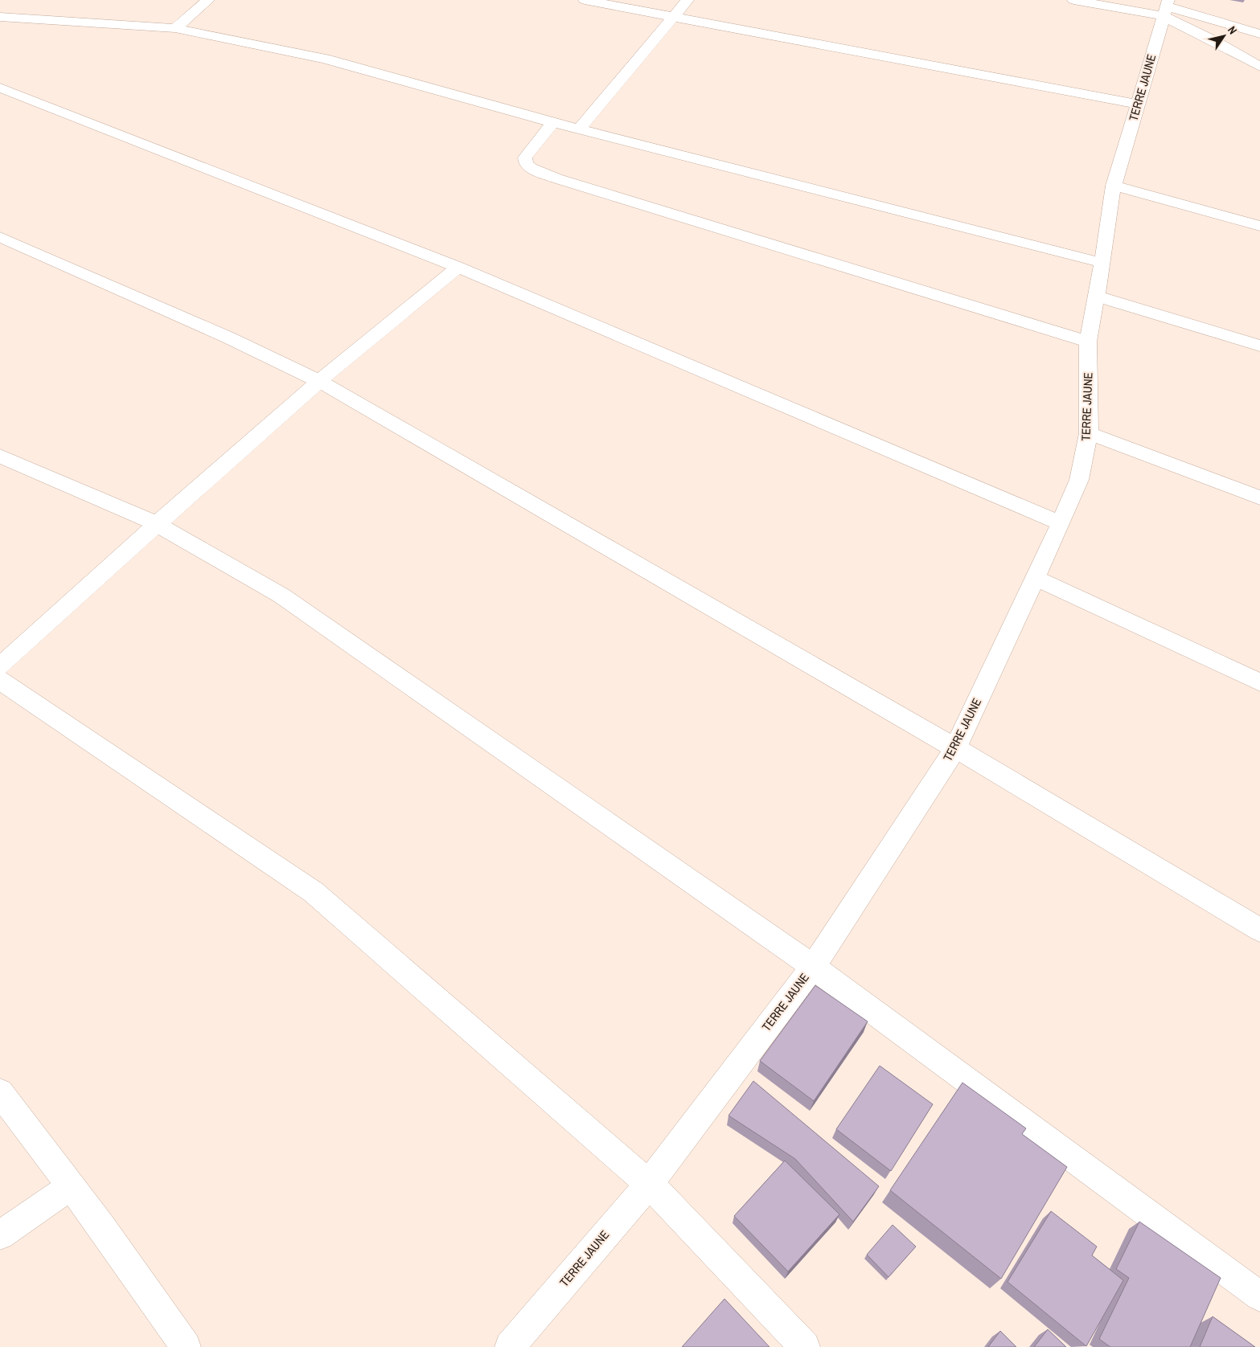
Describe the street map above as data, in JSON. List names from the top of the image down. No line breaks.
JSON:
{"streets":{"street":["TERRE JAUNE"]},"north":"top right"}
